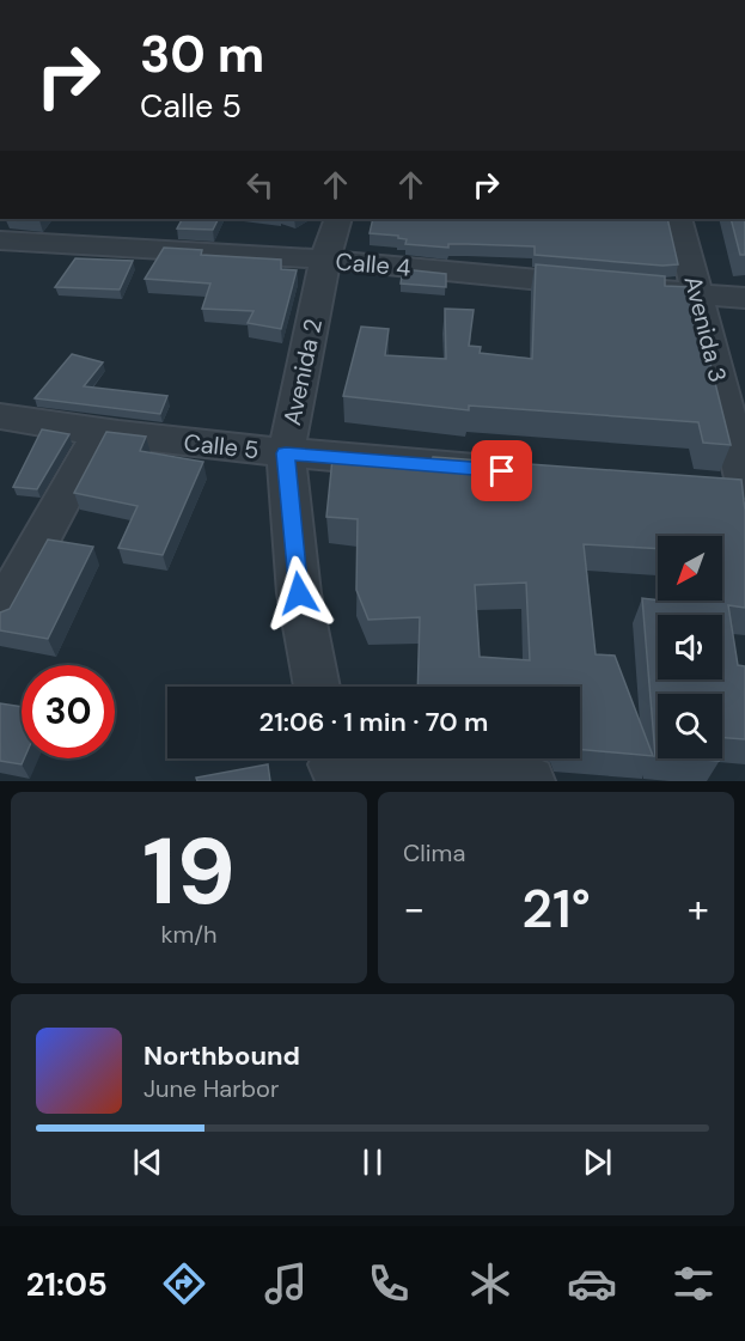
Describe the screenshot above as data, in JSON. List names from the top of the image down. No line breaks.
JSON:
{"streets":{"street":["Calle 4","Avenida 3","Avenida 2","Calle 5"]},"crossings":[["Calle 4","Avenida 3"],["Calle 4","Avenida 2"],["Avenida 2","Calle 5"]],"north":"bottom left","page":{"turn":["30 m","Calle 5"],"limit":"30","trip":"21:06 · 1 min · 70 m","tile":[["19","km/h"],"Clima"],"heat":["−","21°","+"],"song":["Northbound","June Harbor"],"tabs":"21:05"}}
